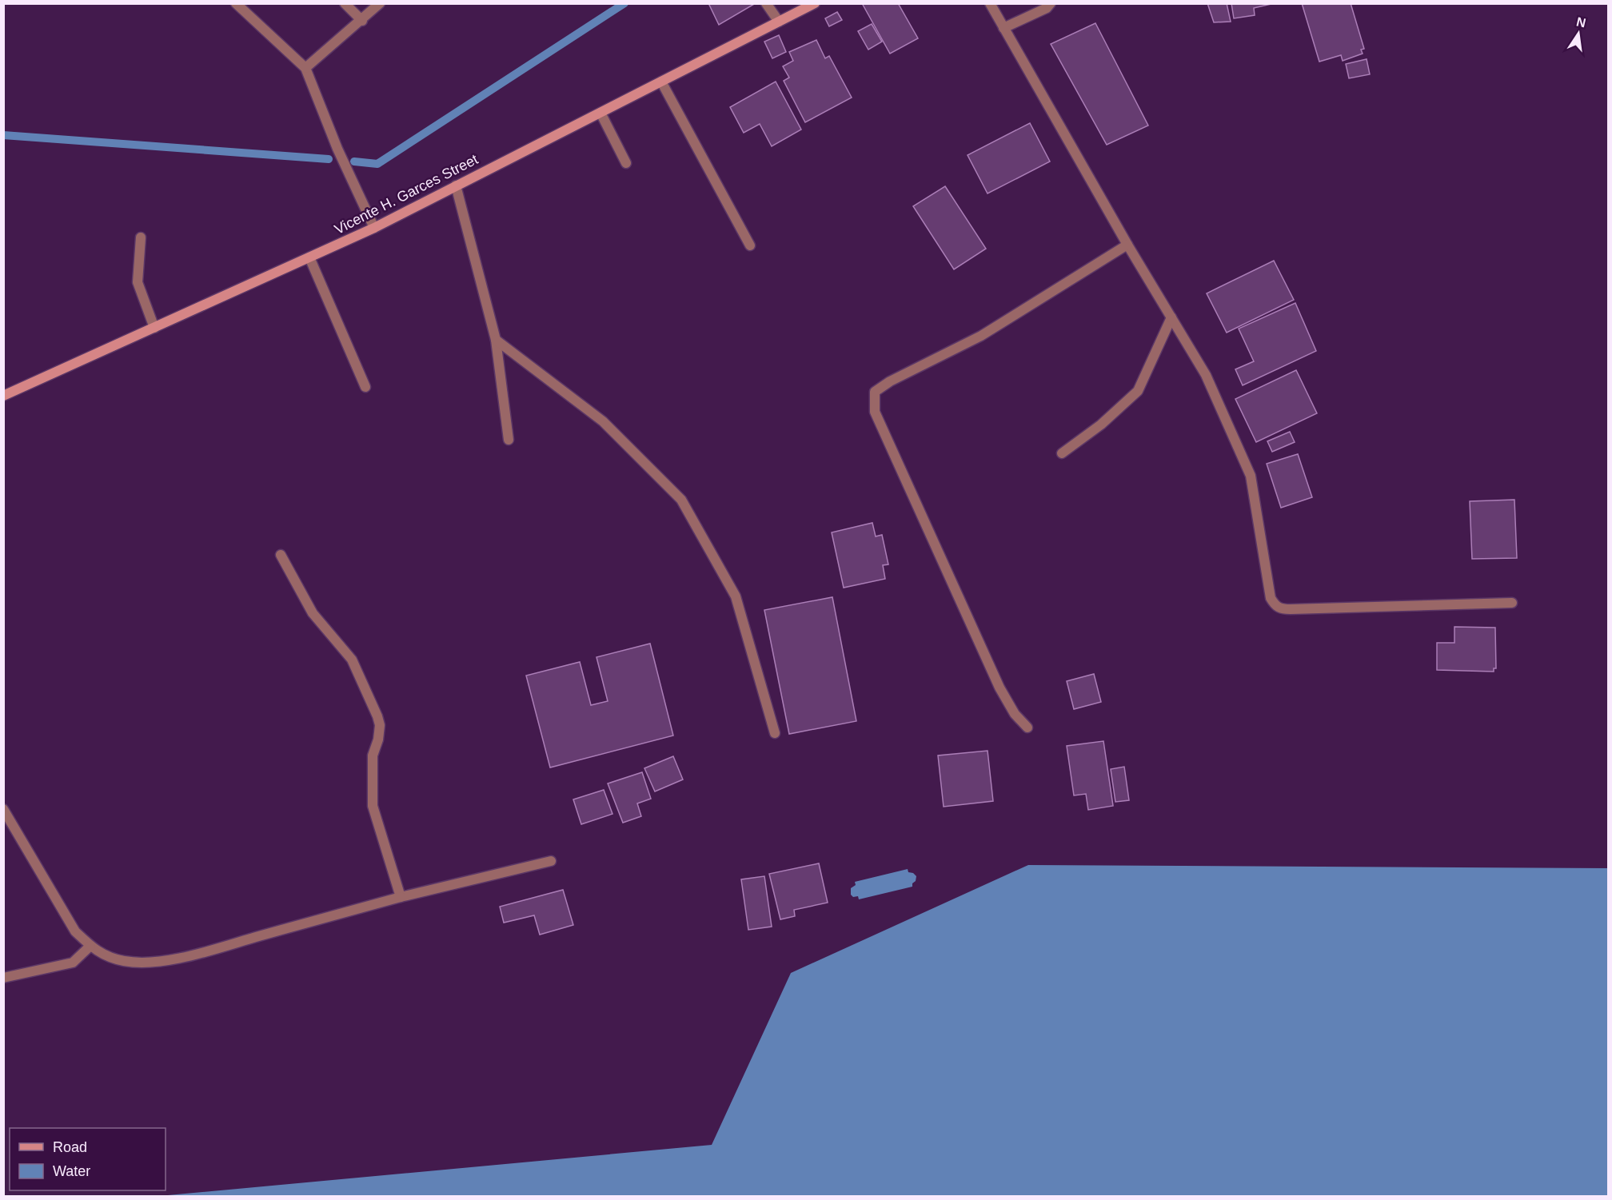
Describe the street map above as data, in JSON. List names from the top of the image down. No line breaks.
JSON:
{"streets":{"street":["Vicente H. Garces Street"]},"legend":["Road","Water"],"north":"top"}
